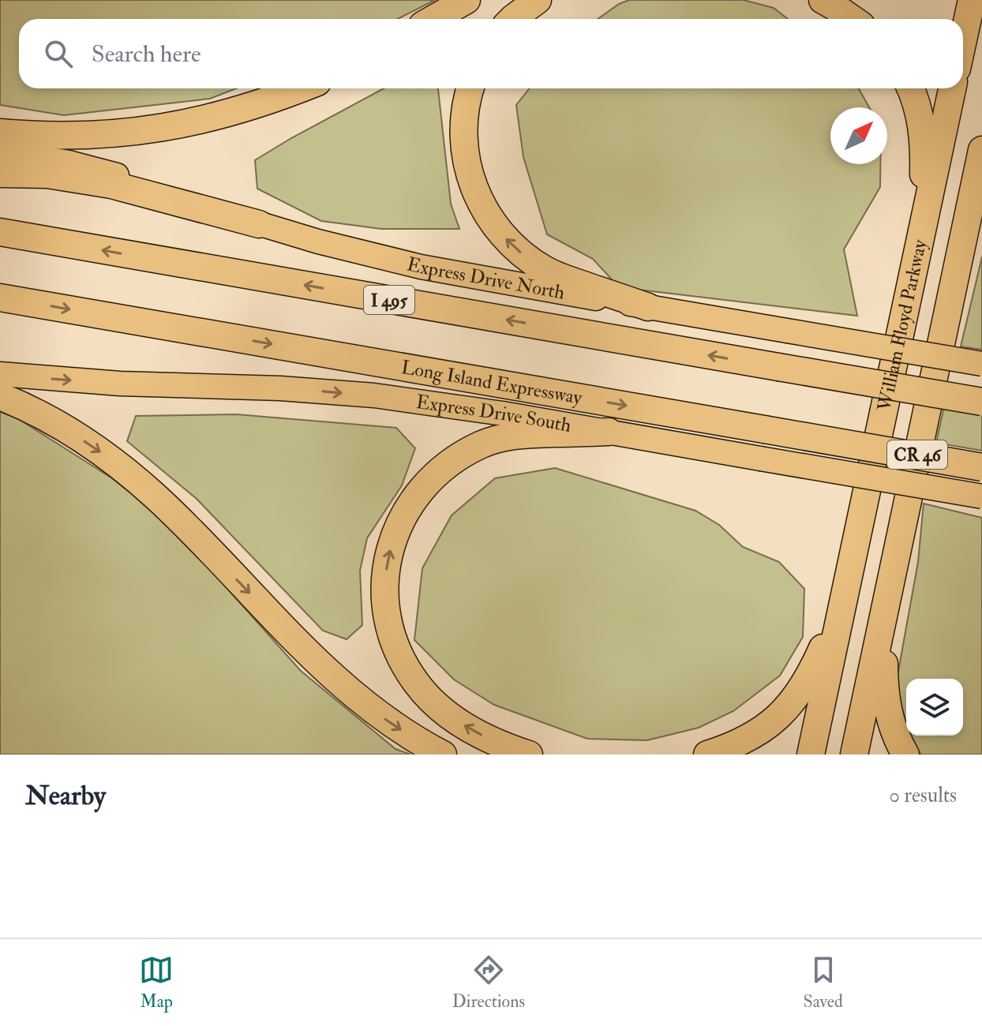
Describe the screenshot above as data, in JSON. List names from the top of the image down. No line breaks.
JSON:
{"streets":{"highway":["I 495","William Floyd Parkway","Long Island Expressway","CR 46"],"main road":["Express Drive North","Express Drive South"]},"one_way":["Express Drive South"],"north":"top right","page":{"search":"Search here","heading":["Nearby","0 results"],"nav":["Map","Directions","Saved"]}}
